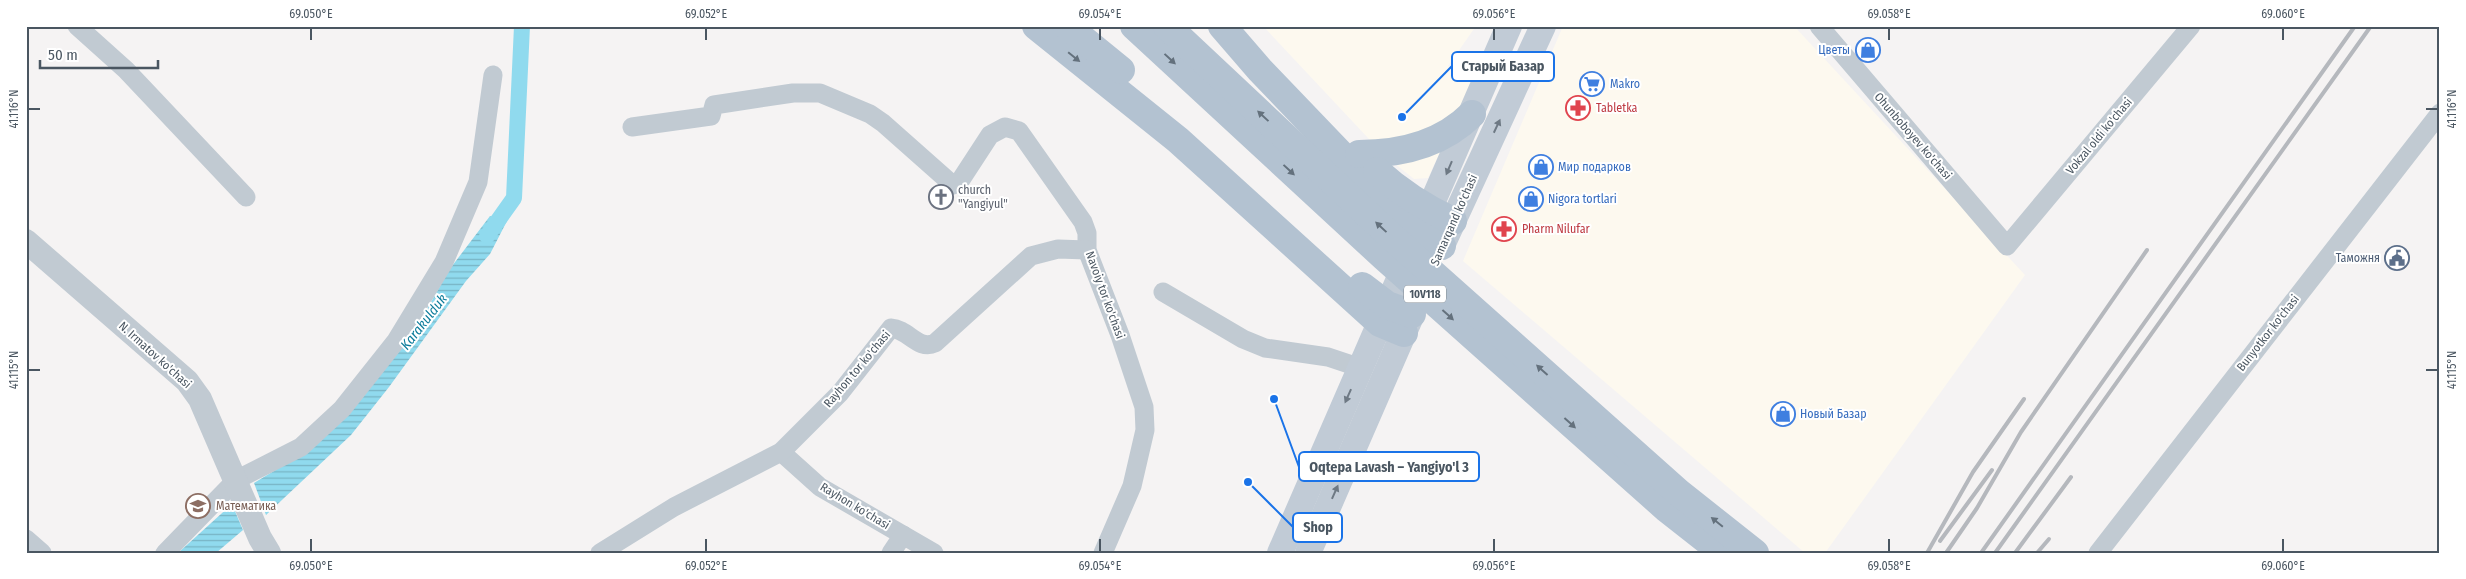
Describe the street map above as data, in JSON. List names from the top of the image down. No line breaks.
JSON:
{"streets":{"main road":["Samarqand ko'chasi","10V118"],"street":["Ohunboboyev ko'chasi","Vokzal oldi ko'chasi","Navoiy tor ko'chasi","Bunyotkor ko'chasi","N. Irmatov ko'chasi","Rayhon tor ko'chasi","Rayhon ko'chasi"]},"crossings":[["Ohunboboyev ko'chasi","Vokzal oldi ko'chasi"],["Navoiy tor ko'chasi","Rayhon tor ko'chasi"],["Rayhon tor ko'chasi","Rayhon ko'chasi"]],"water":["Karakulduk"],"places":{"shop":["Цветы","Мир подарков","Nigora tortlari","Новый Базар"],"supermarket":["Makro"],"pharmacy":["Tabletka","Pharm Nilufar"],"other":["Cтарый Базар","Oqtepa Lavash – Yangiyo'l 3","Shop"],"church":["church \"Yangiyul\""],"public building":["Таможня"],"school or university":["Математика"]},"scale_bar":"50 m","coordinates":["69.050°E","69.052°E","69.054°E","69.056°E","69.058°E","69.060°E","41.116°N","41.115°N"]}
